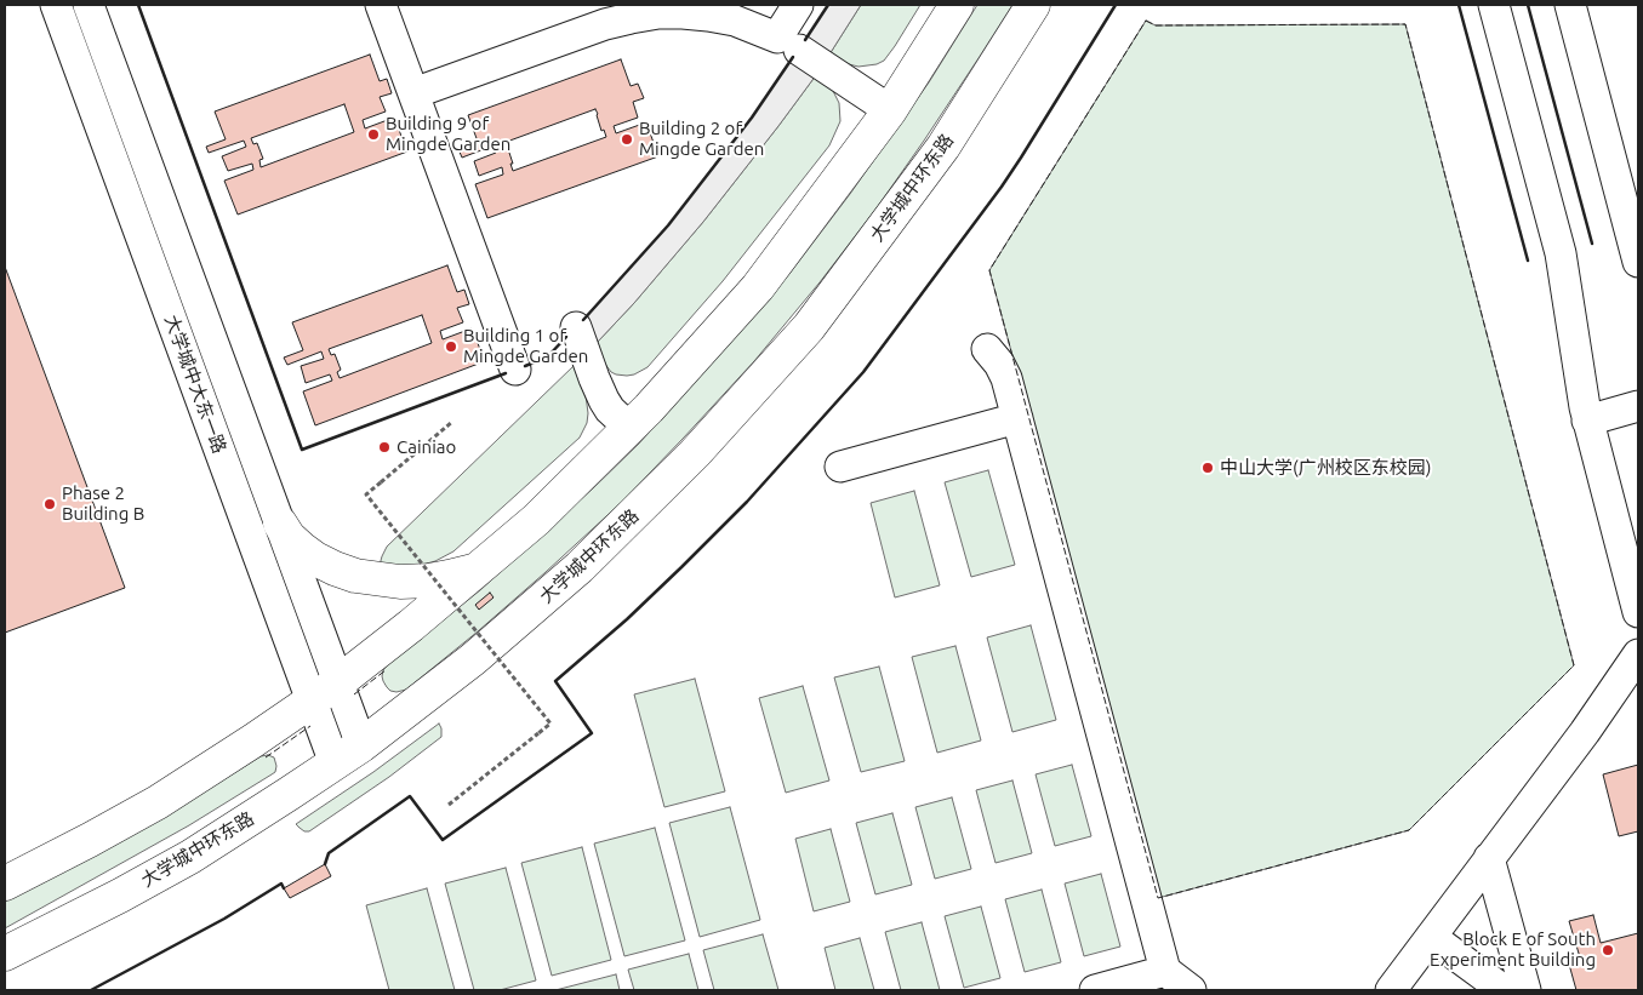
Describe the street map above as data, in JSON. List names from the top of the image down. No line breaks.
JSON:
{"streets":{"main road":["大学城中环东路"],"street":["大学城中大东一路"]},"crossings":[["大学城中环东路","大学城中大东一路"]],"places":["Building 9 of Mingde Garden","Building 2 of Mingde Garden","Building 1 of Mingde Garden","Cainiao","中山大学(广州校区东校园)","Phase 2 Building B","Block E of South Experiment Building"]}
